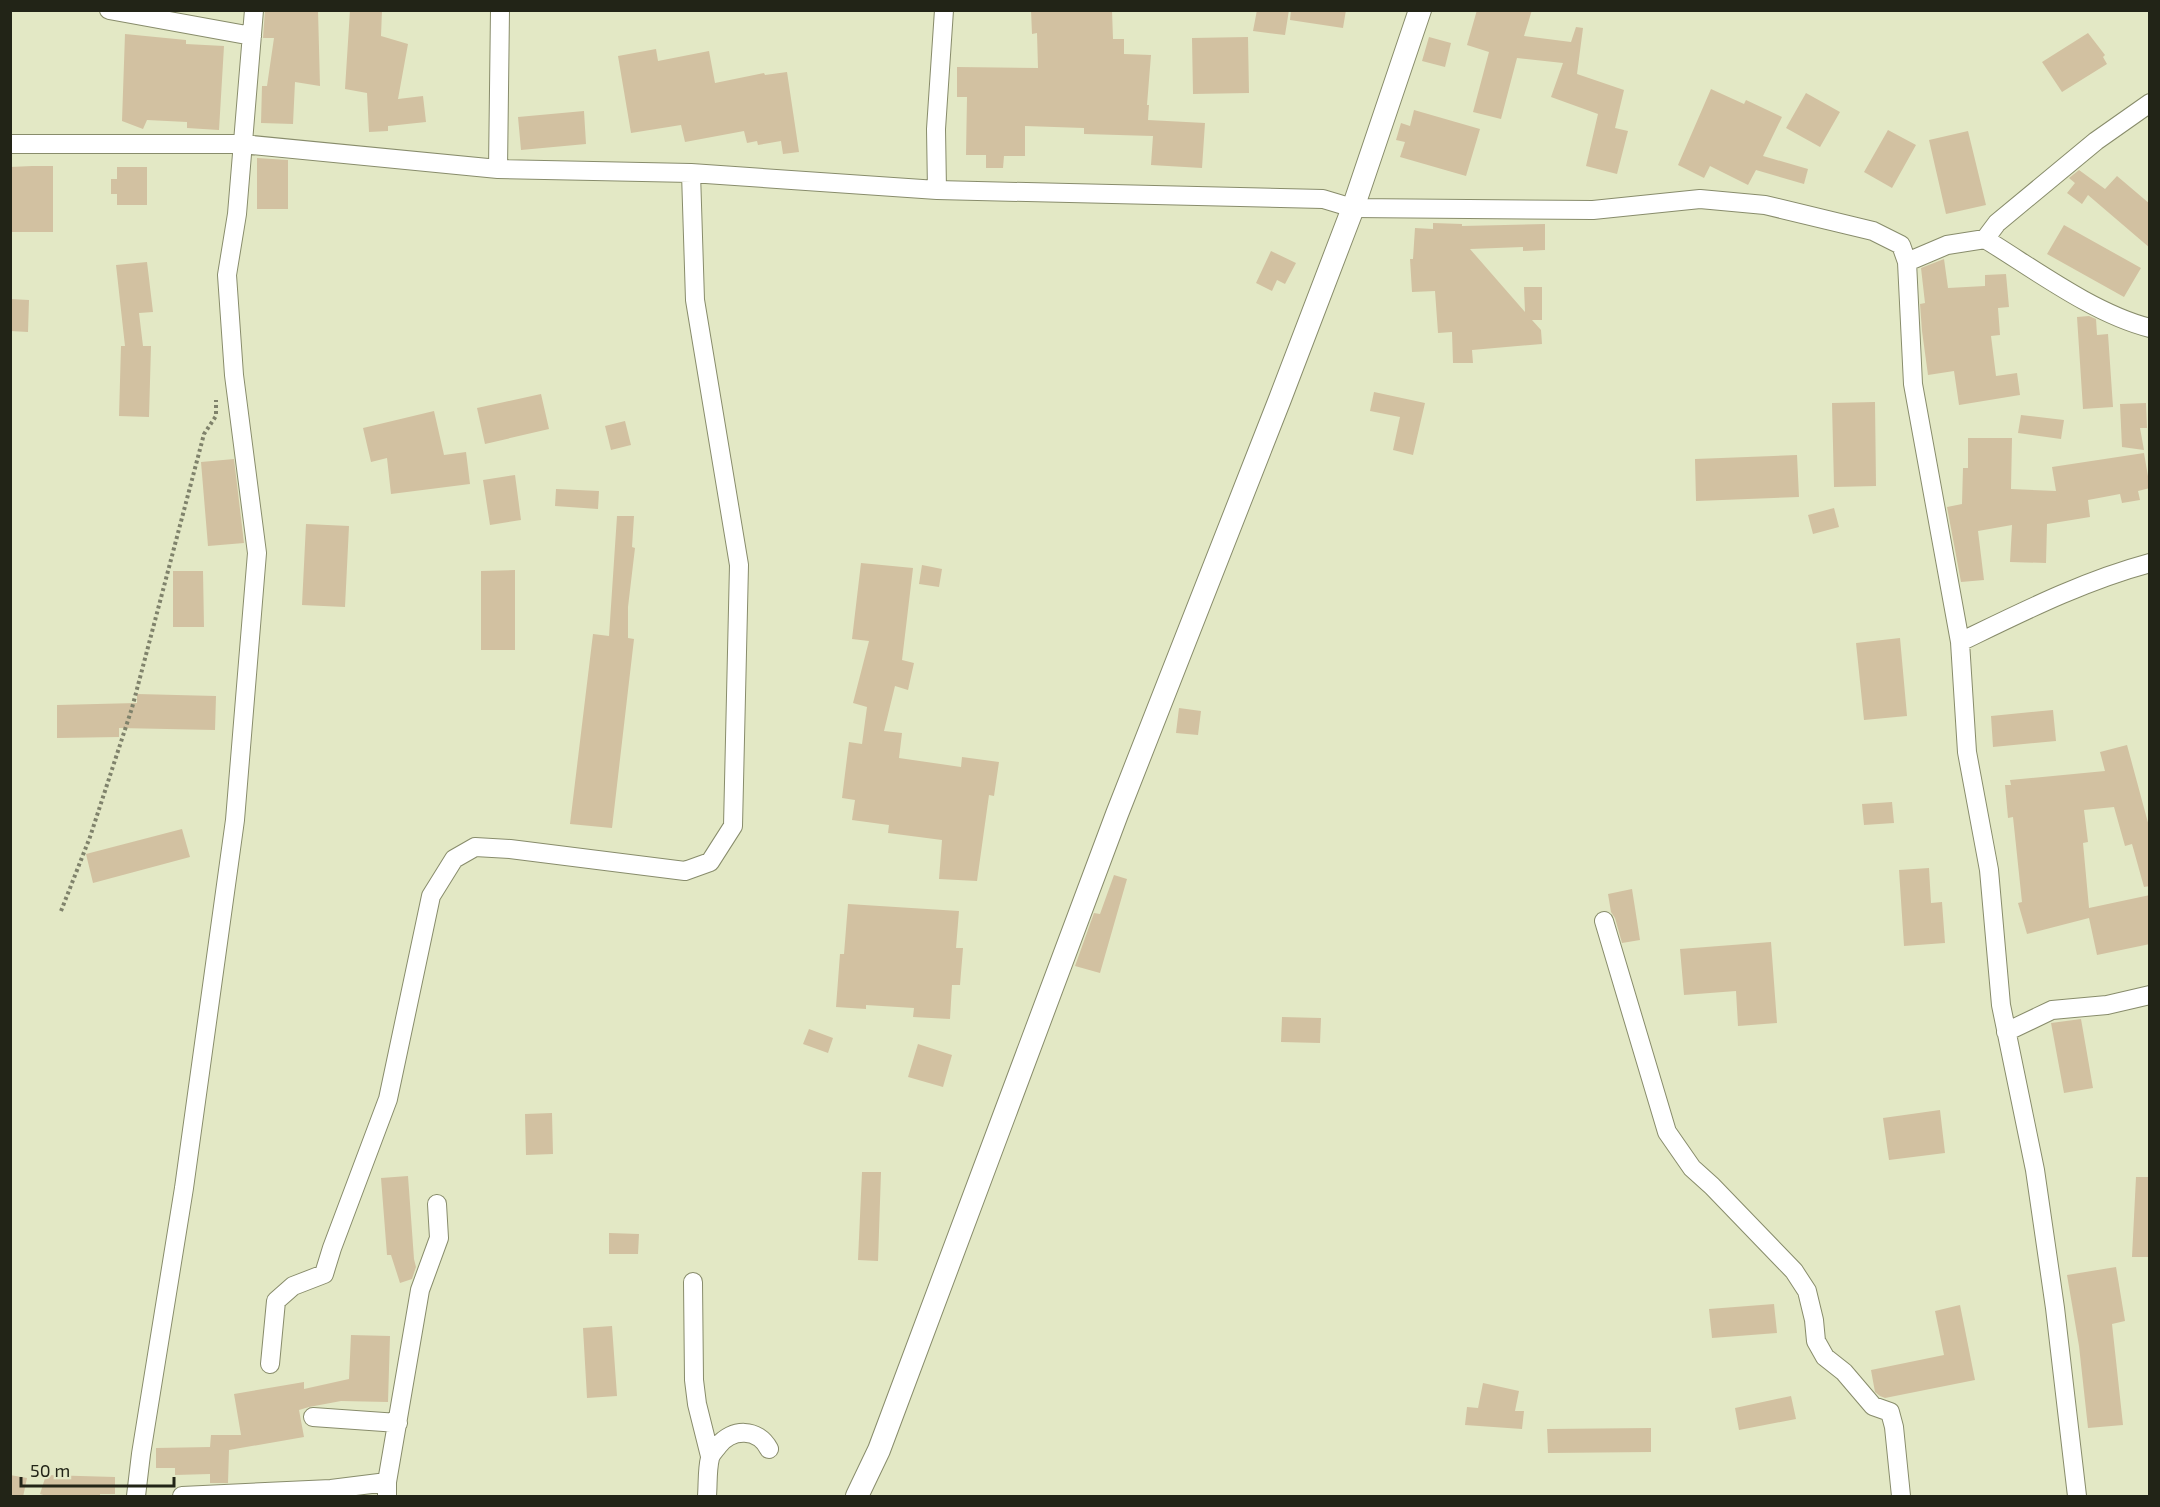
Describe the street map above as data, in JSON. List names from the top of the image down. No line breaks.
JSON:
{"scale_bar":"50 m"}
